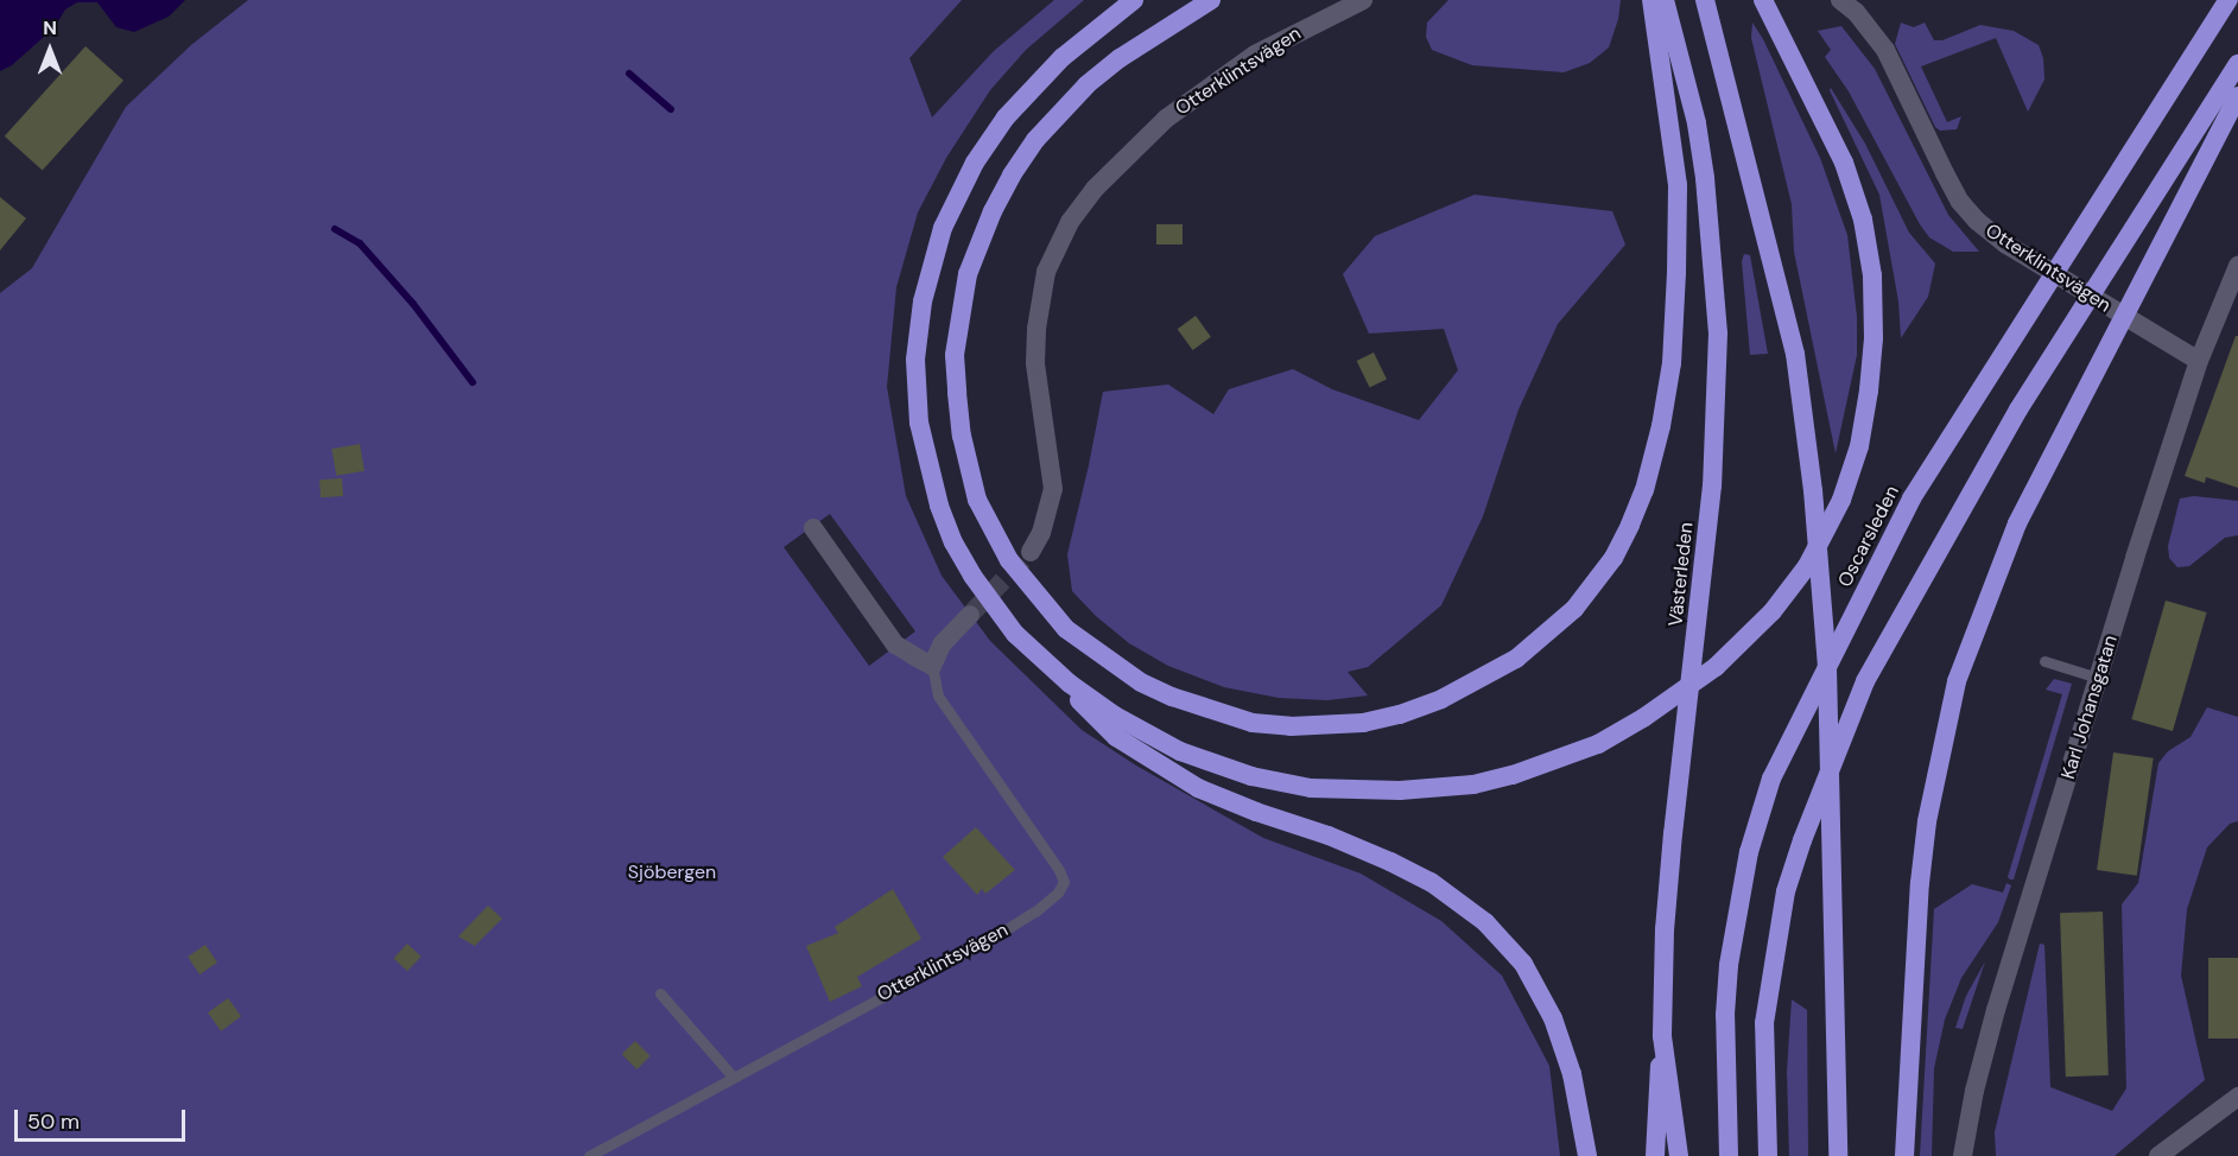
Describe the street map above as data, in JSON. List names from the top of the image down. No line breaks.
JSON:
{"streets":{"highway":["Oscarsleden","Västerleden"],"street":["Otterklintsvägen","Karl Johansgatan"]},"crossings":[["Otterklintsvägen","Karl Johansgatan"]],"parks":["Sjöbergen"],"scale_bar":"50 m","north":"top"}
